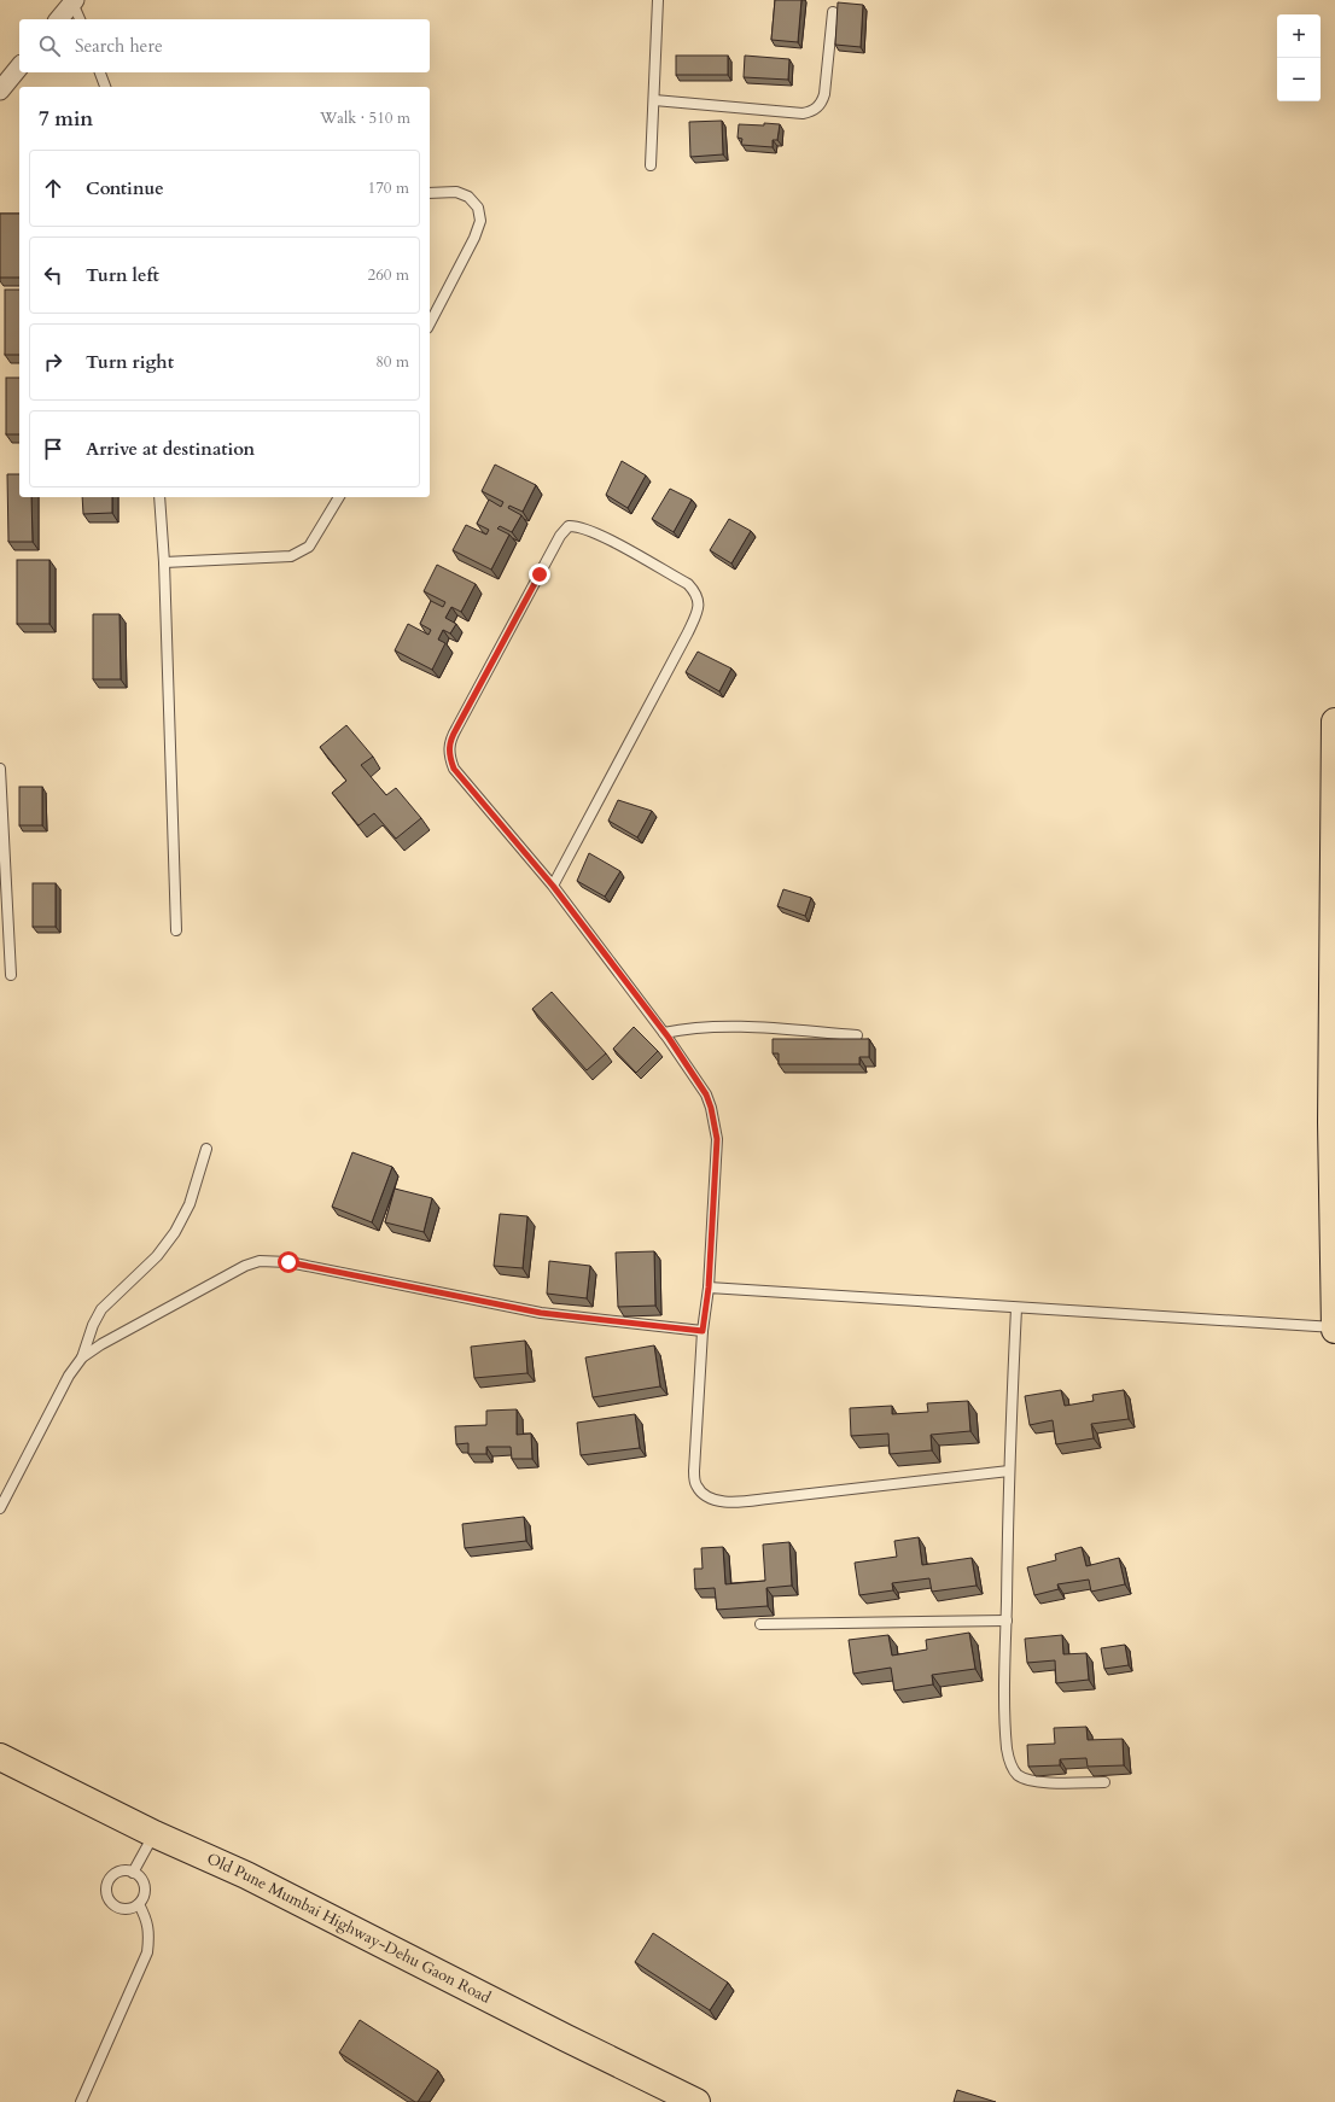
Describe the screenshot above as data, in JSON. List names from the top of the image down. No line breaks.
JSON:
{"streets":{"main road":["Old Pune Mumbai Highway-Dehu Gaon Road"]},"page":{"map_buttons":["+","−"],"search":"Search here","heading":["7 min","Walk · 510 m"],"list":[["Continue","170 m"],["Turn left","260 m"],["Turn right","80 m"],"Arrive at destination"]}}
